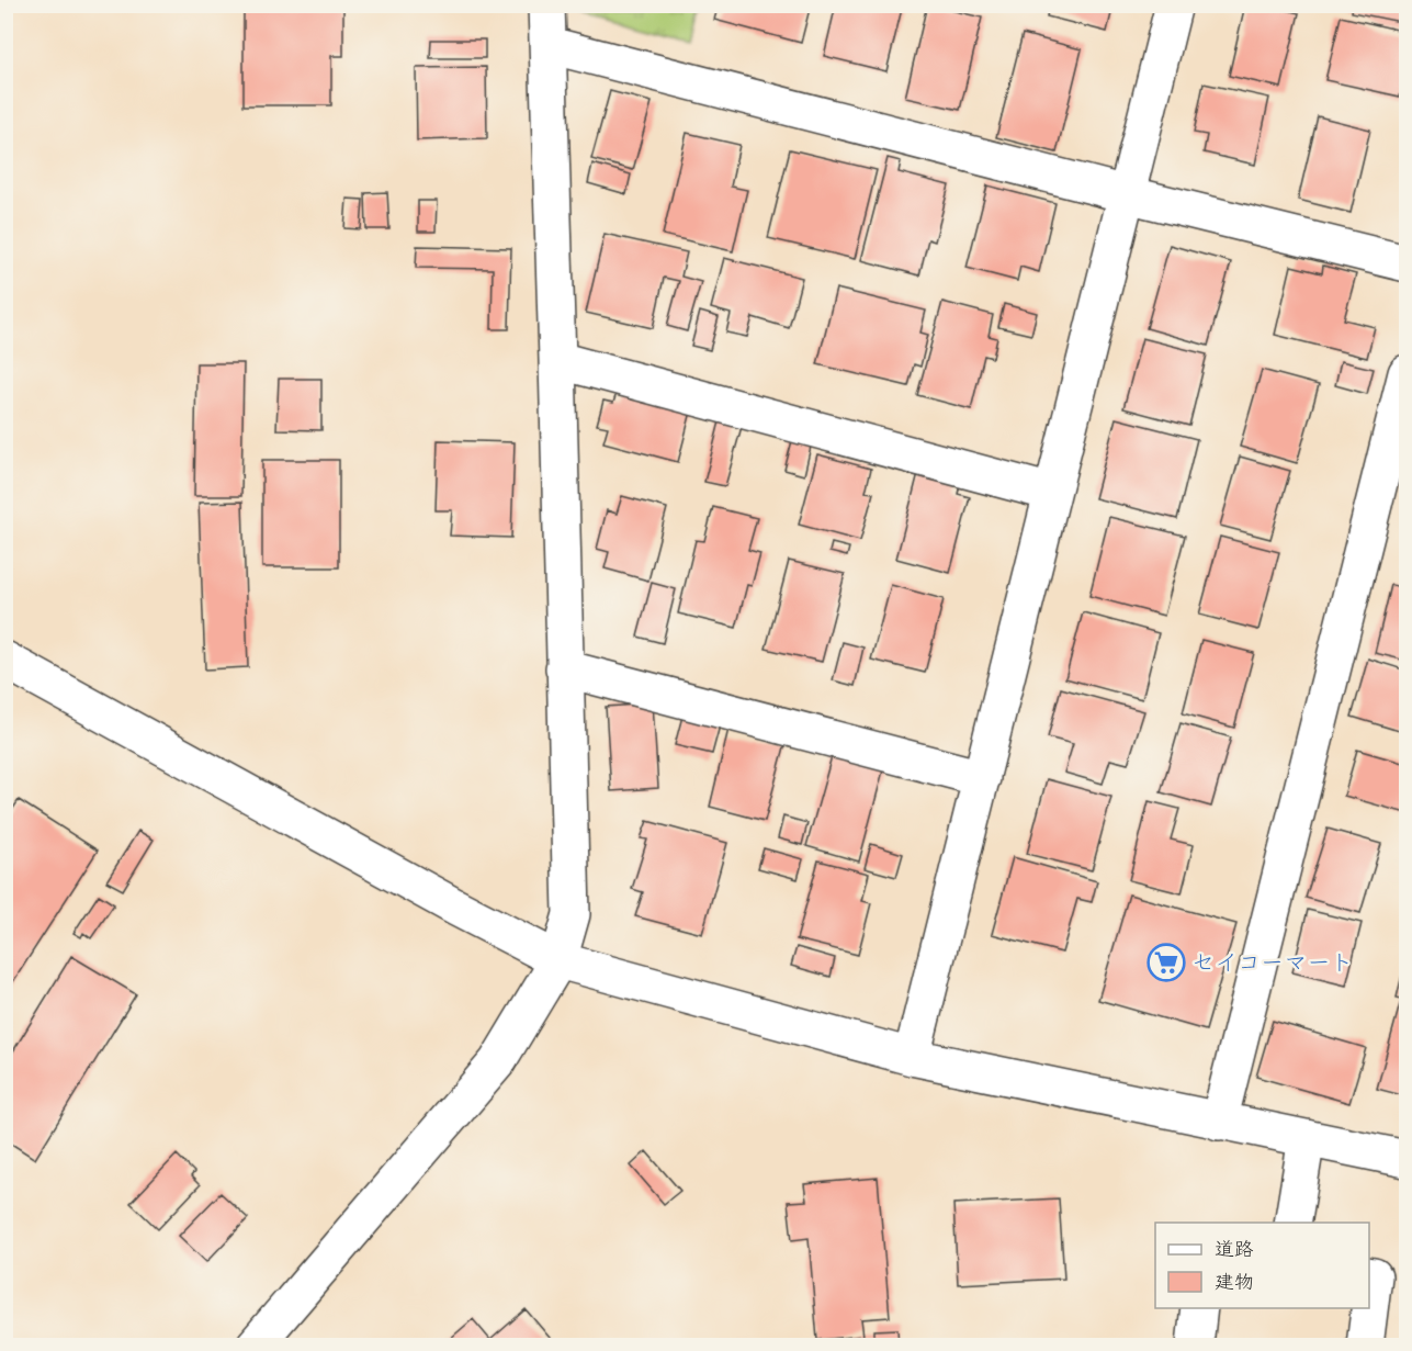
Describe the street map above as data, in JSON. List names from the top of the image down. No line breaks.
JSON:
{"places":{"supermarket":["セイコーマート"]},"legend":["道路","建物"]}
